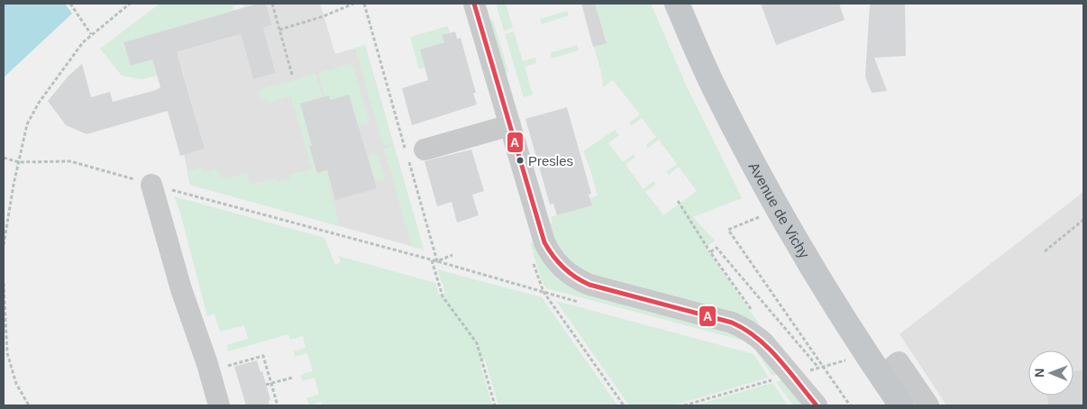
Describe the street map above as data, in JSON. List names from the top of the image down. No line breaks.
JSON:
{"streets":{"main road":["Avenue de Vichy"]},"places":["Presles"],"lines":["transit line A"],"north":"left"}
